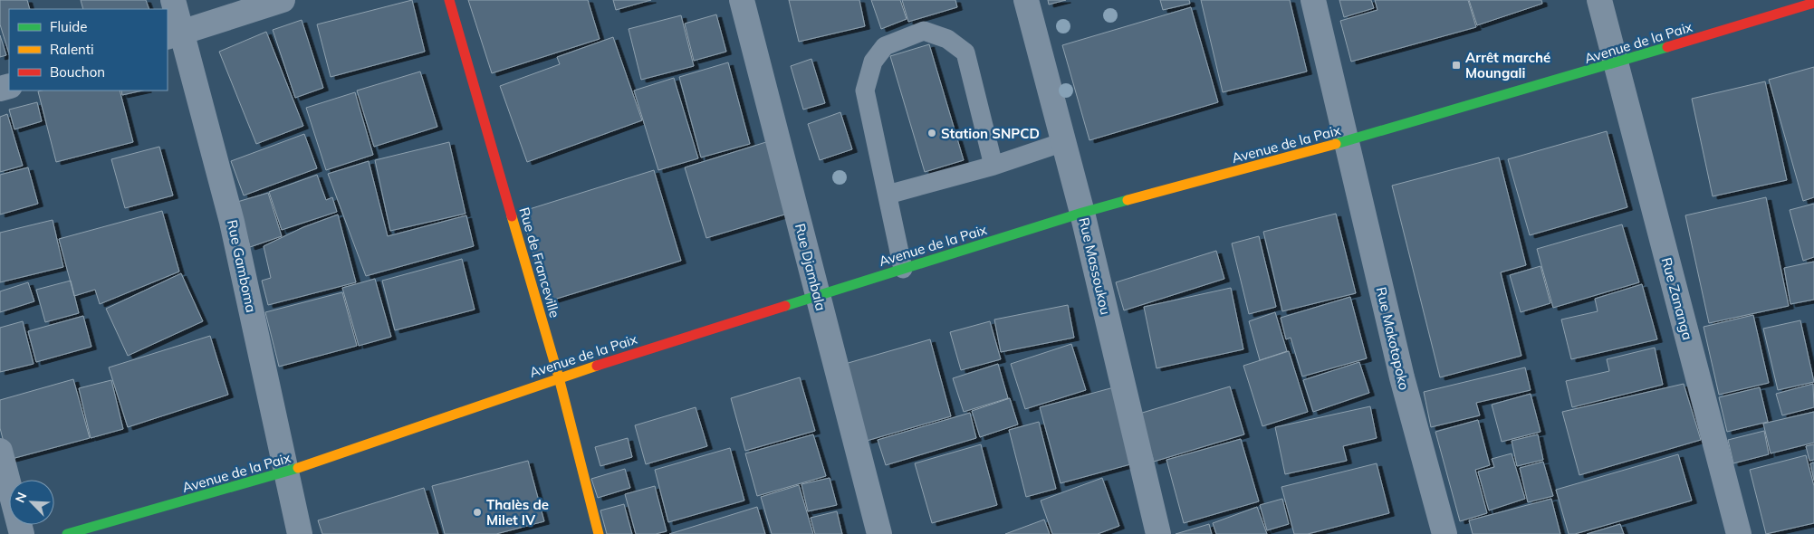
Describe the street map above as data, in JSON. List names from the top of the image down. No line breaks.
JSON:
{"streets":{"main road":["Avenue de la Paix","Rue de Franceville"],"street":["Rue Gamboma","Rue Massoukou","Rue Djambala","Rue Zananga","Rue Makotopoko"]},"crossings":[["Avenue de la Paix","Rue de Franceville"],["Avenue de la Paix","Rue Gamboma"],["Avenue de la Paix","Rue Massoukou"],["Avenue de la Paix","Rue Djambala"],["Avenue de la Paix","Rue Zananga"],["Avenue de la Paix","Rue Makotopoko"]],"places":{"transit":["Arrêt marché Moungali"],"other":["Station SNPCD","Thalès de Milet IV"]},"legend":["Fluide","Ralenti","Bouchon"],"north":"top left"}
